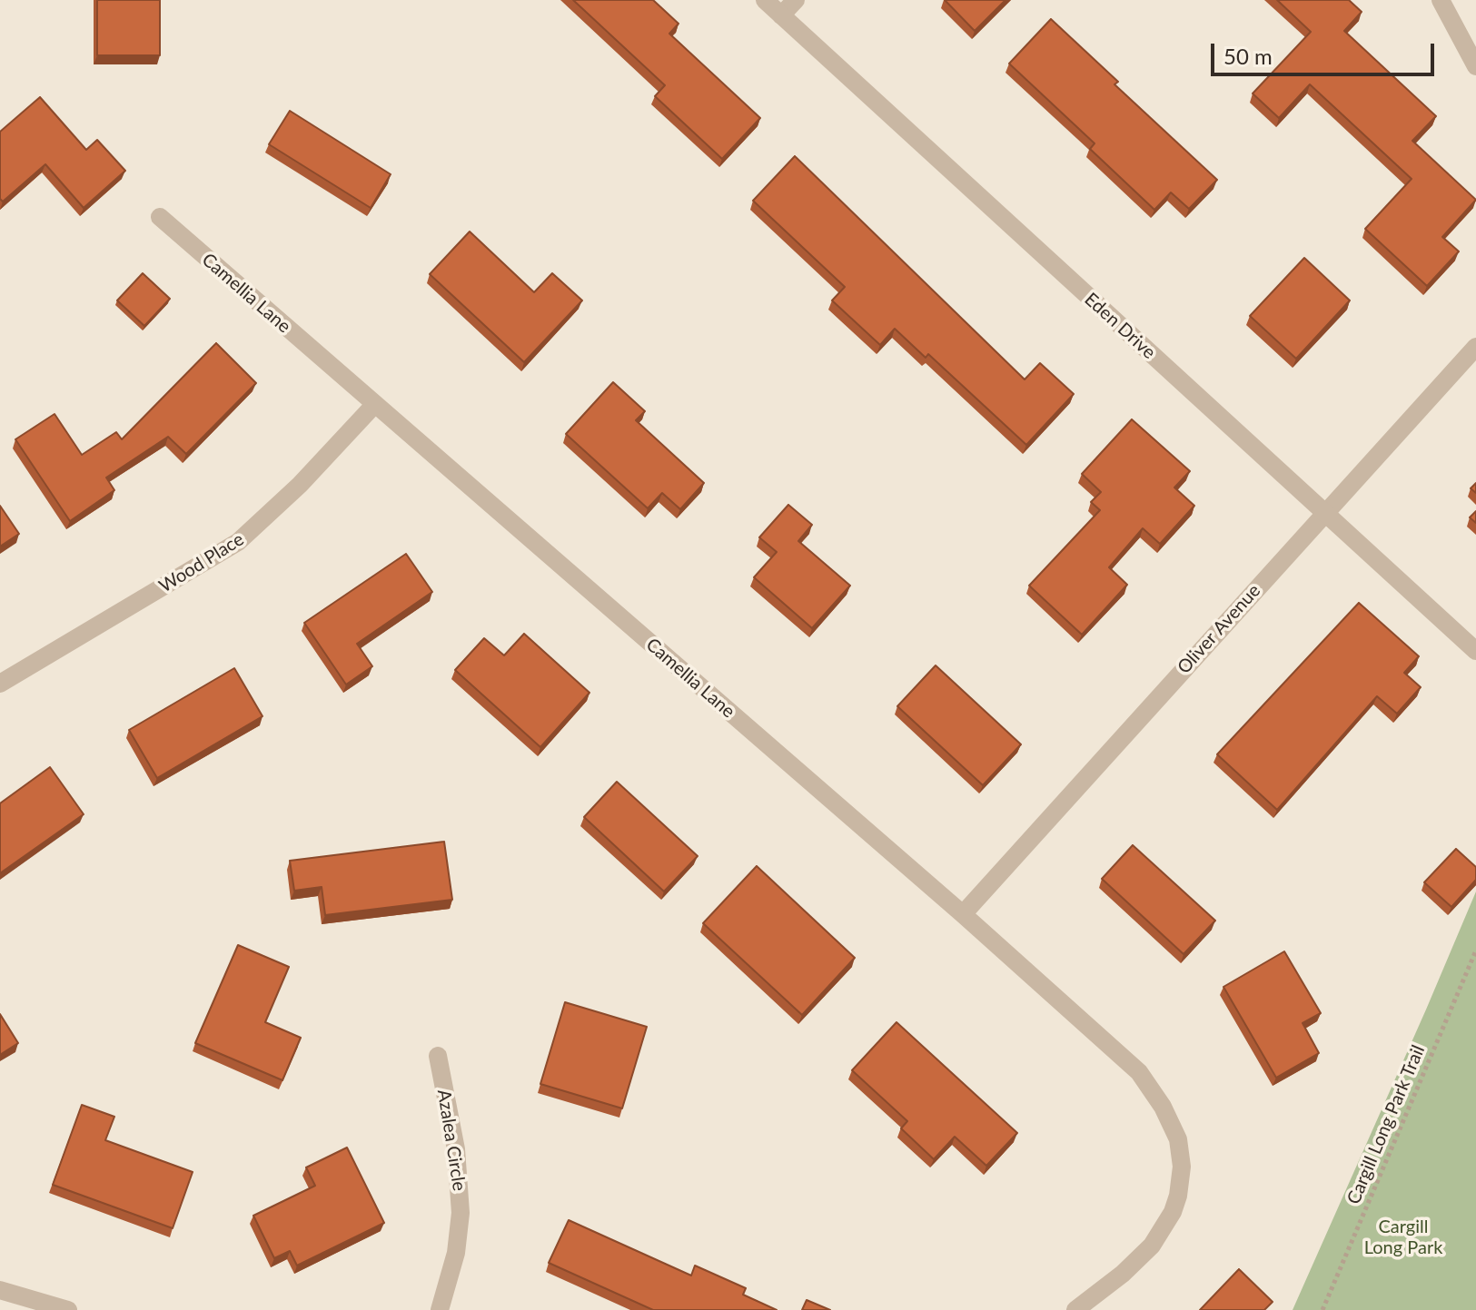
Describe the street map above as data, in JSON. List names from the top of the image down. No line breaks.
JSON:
{"streets":{"street":["Camellia Lane","Eden Drive","Wood Place","Oliver Avenue","Azalea Circle"],"path":["Cargill Long Park Trail"]},"crossings":[["Camellia Lane","Wood Place"],["Camellia Lane","Oliver Avenue"],["Eden Drive","Oliver Avenue"]],"parks":["Cargill Long Park"],"scale_bar":"50 m"}
